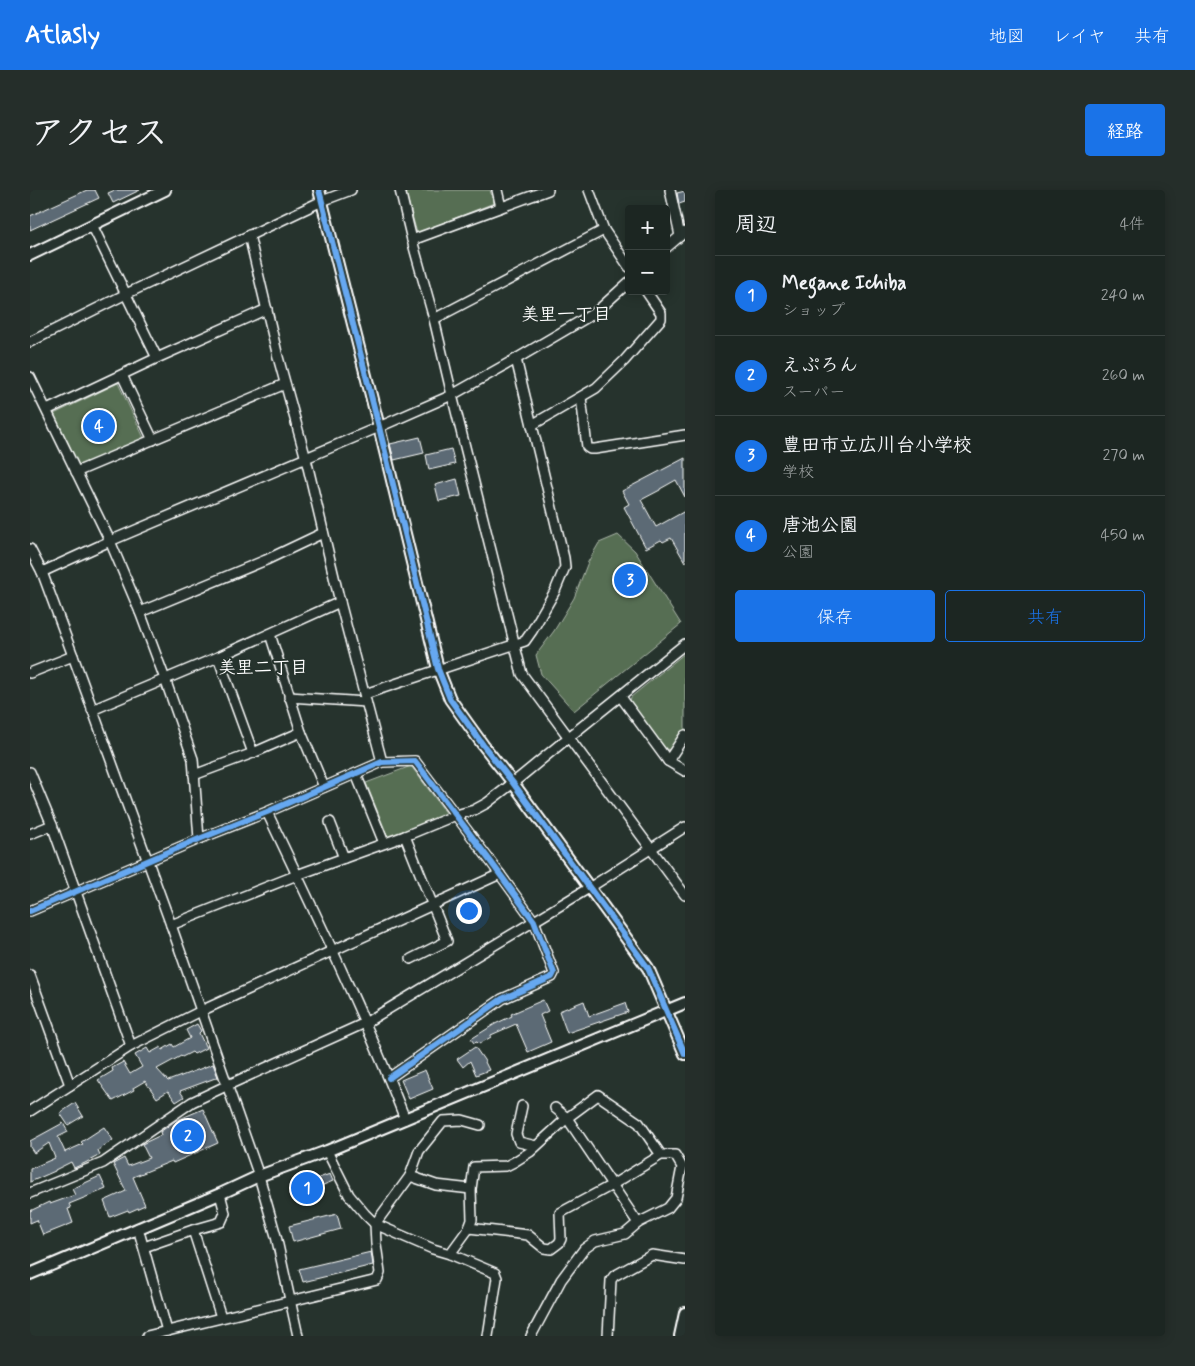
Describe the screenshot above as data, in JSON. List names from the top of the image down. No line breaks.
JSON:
{"districts":["美里一丁目","美里二丁目"],"page":{"header":"Atlasly","nav":["地図","レイヤ","共有"],"title":"アクセス","buttons":["経路",["保存","共有"]],"heading":["周辺","4件"],"map_buttons":["+","−"],"list":[{"mark":"1","name":"Megane Ichiba","note":"ショップ","value":"240 m"},{"mark":"2","name":"えぷろん","note":"スーパー","value":"260 m"},{"mark":"3","name":"豊田市立広川台小学校","note":"学校","value":"270 m"},{"mark":"4","name":"唐池公園","note":"公園","value":"450 m"}],"pins":["4","3","2","1"]}}
